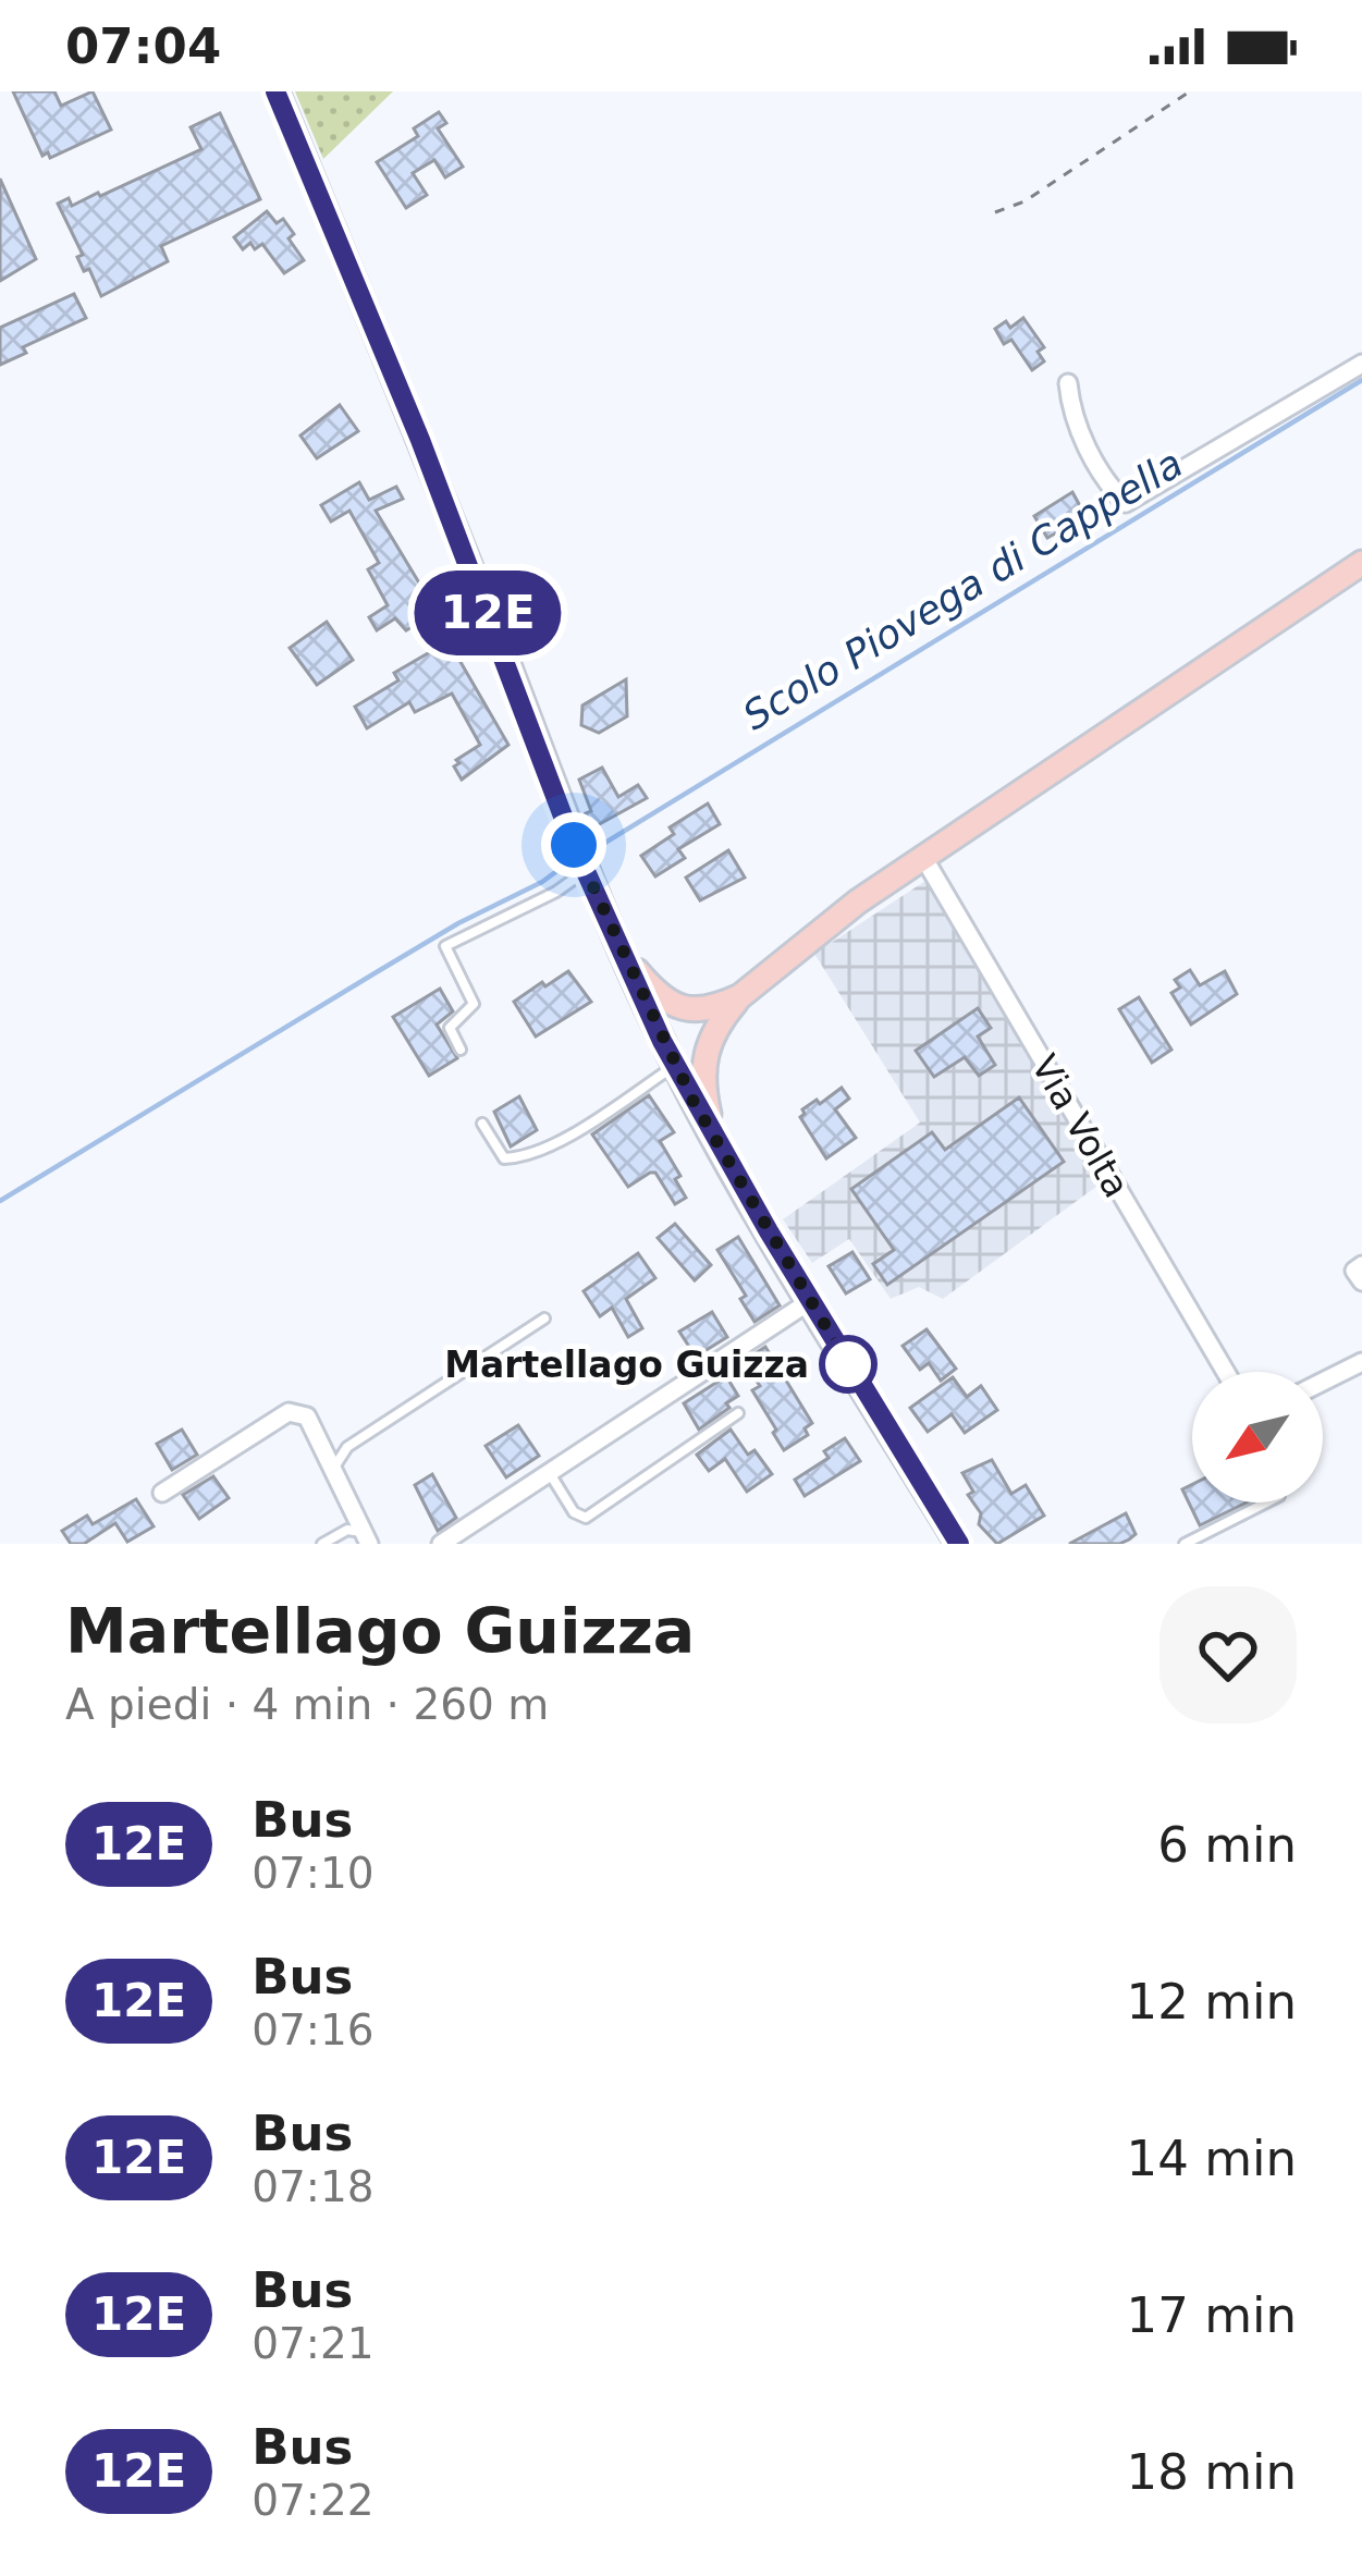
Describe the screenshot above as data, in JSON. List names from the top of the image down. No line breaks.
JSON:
{"streets":{"street":["Via Volta"]},"water":["Scolo Piovega di Cappella"],"places":["Martellago Guizza"],"lines":["bus line 12E"],"north":"bottom left","page":{"status":"07:04","on_map":"12E","heading":["Martellago Guizza","A piedi · 4 min · 260 m"],"list":[{"mark":"12E","name":"Bus","note":"07:10","value":"6 min"},{"mark":"12E","name":"Bus","note":"07:16","value":"12 min"},{"mark":"12E","name":"Bus","note":"07:18","value":"14 min"},{"mark":"12E","name":"Bus","note":"07:21","value":"17 min"},{"mark":"12E","name":"Bus","note":"07:22","value":"18 min"}]}}
